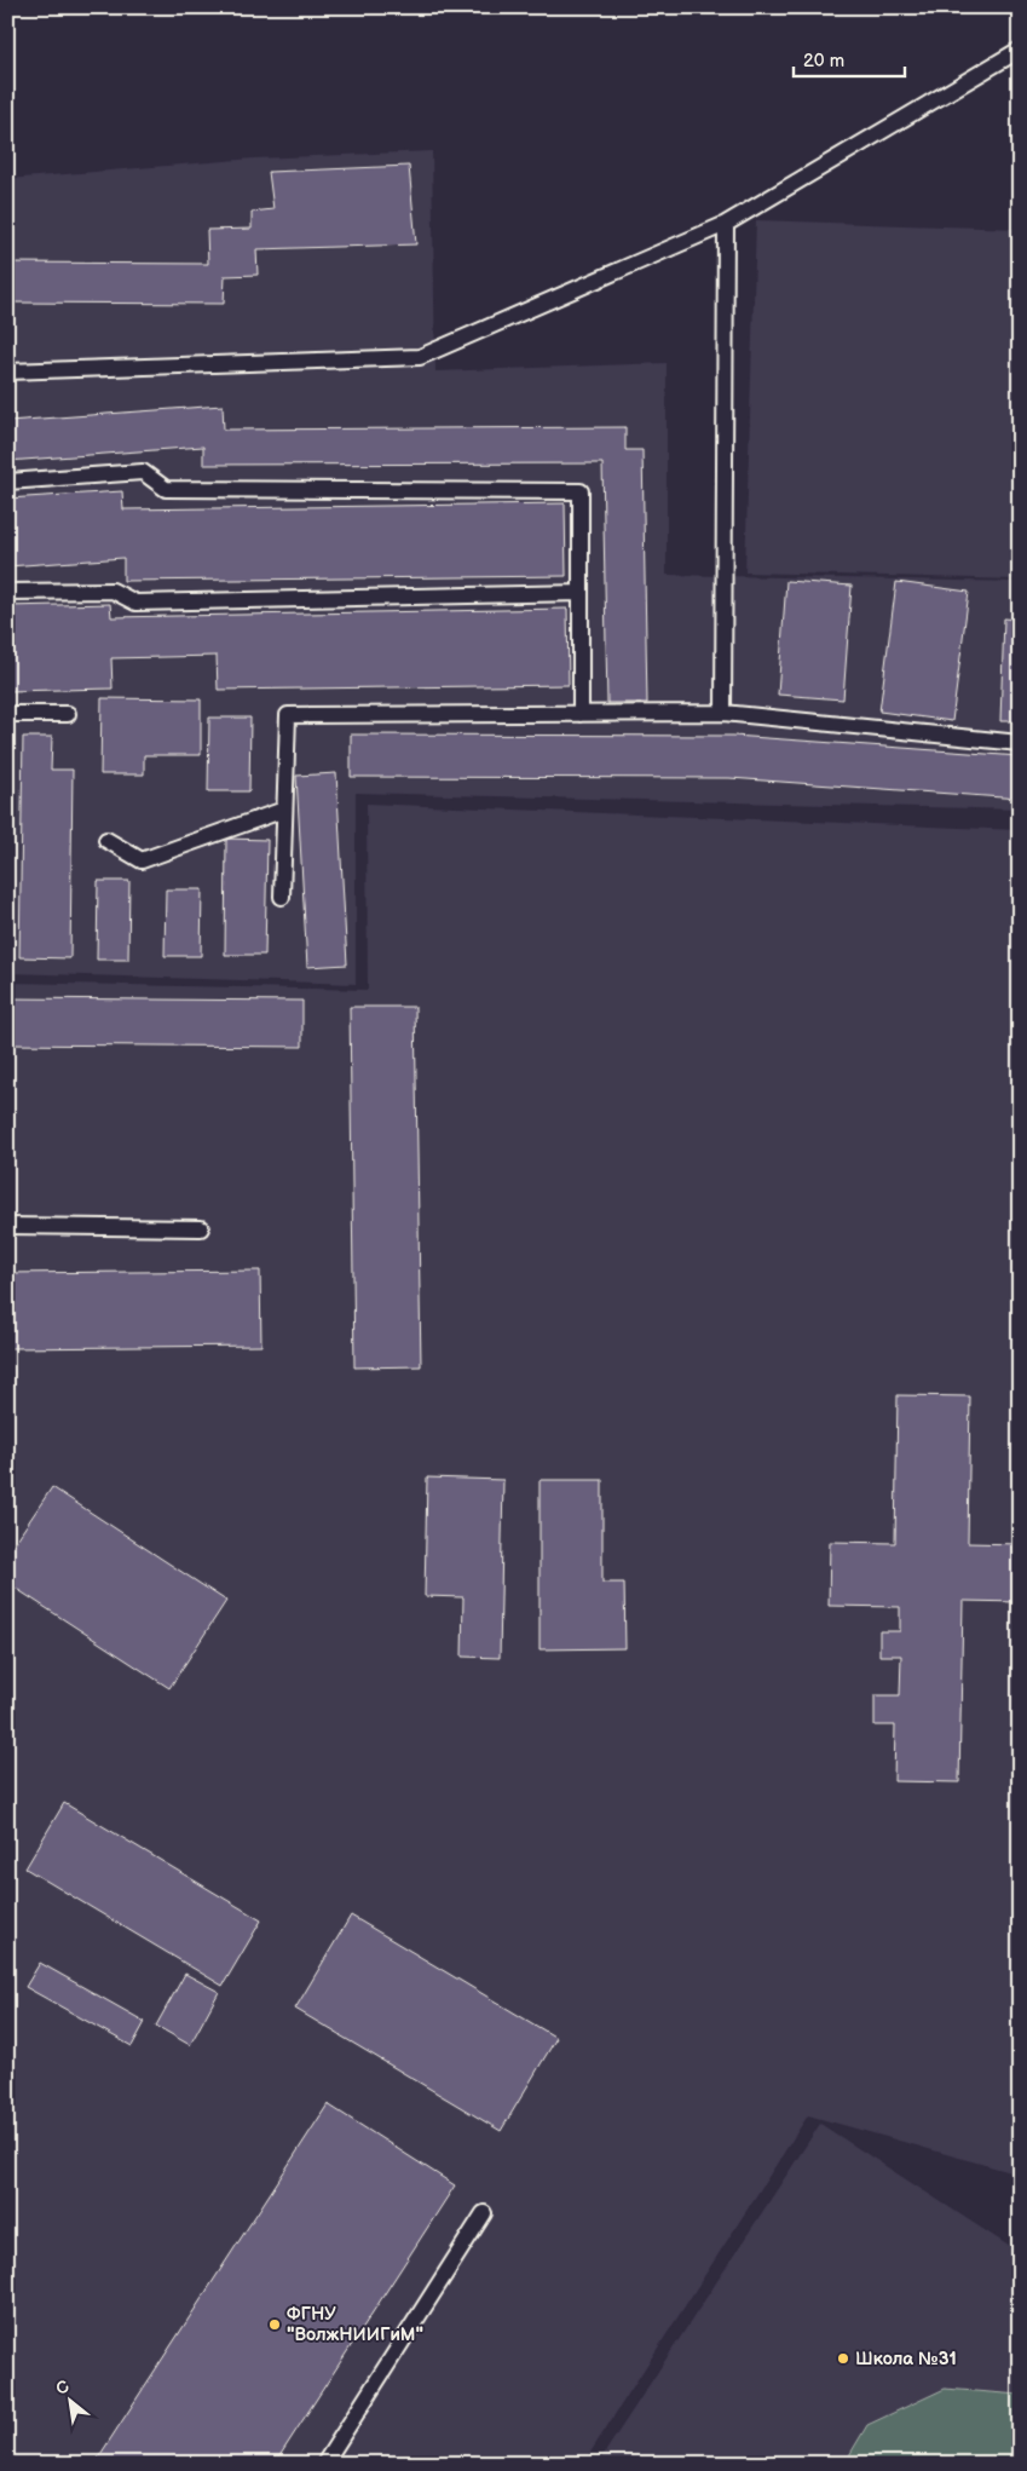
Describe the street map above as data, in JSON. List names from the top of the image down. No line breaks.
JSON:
{"places":["ФГНУ \"ВолжНИИГиМ\"","Школа №31"],"scale_bar":"20 m","north":"top left"}
